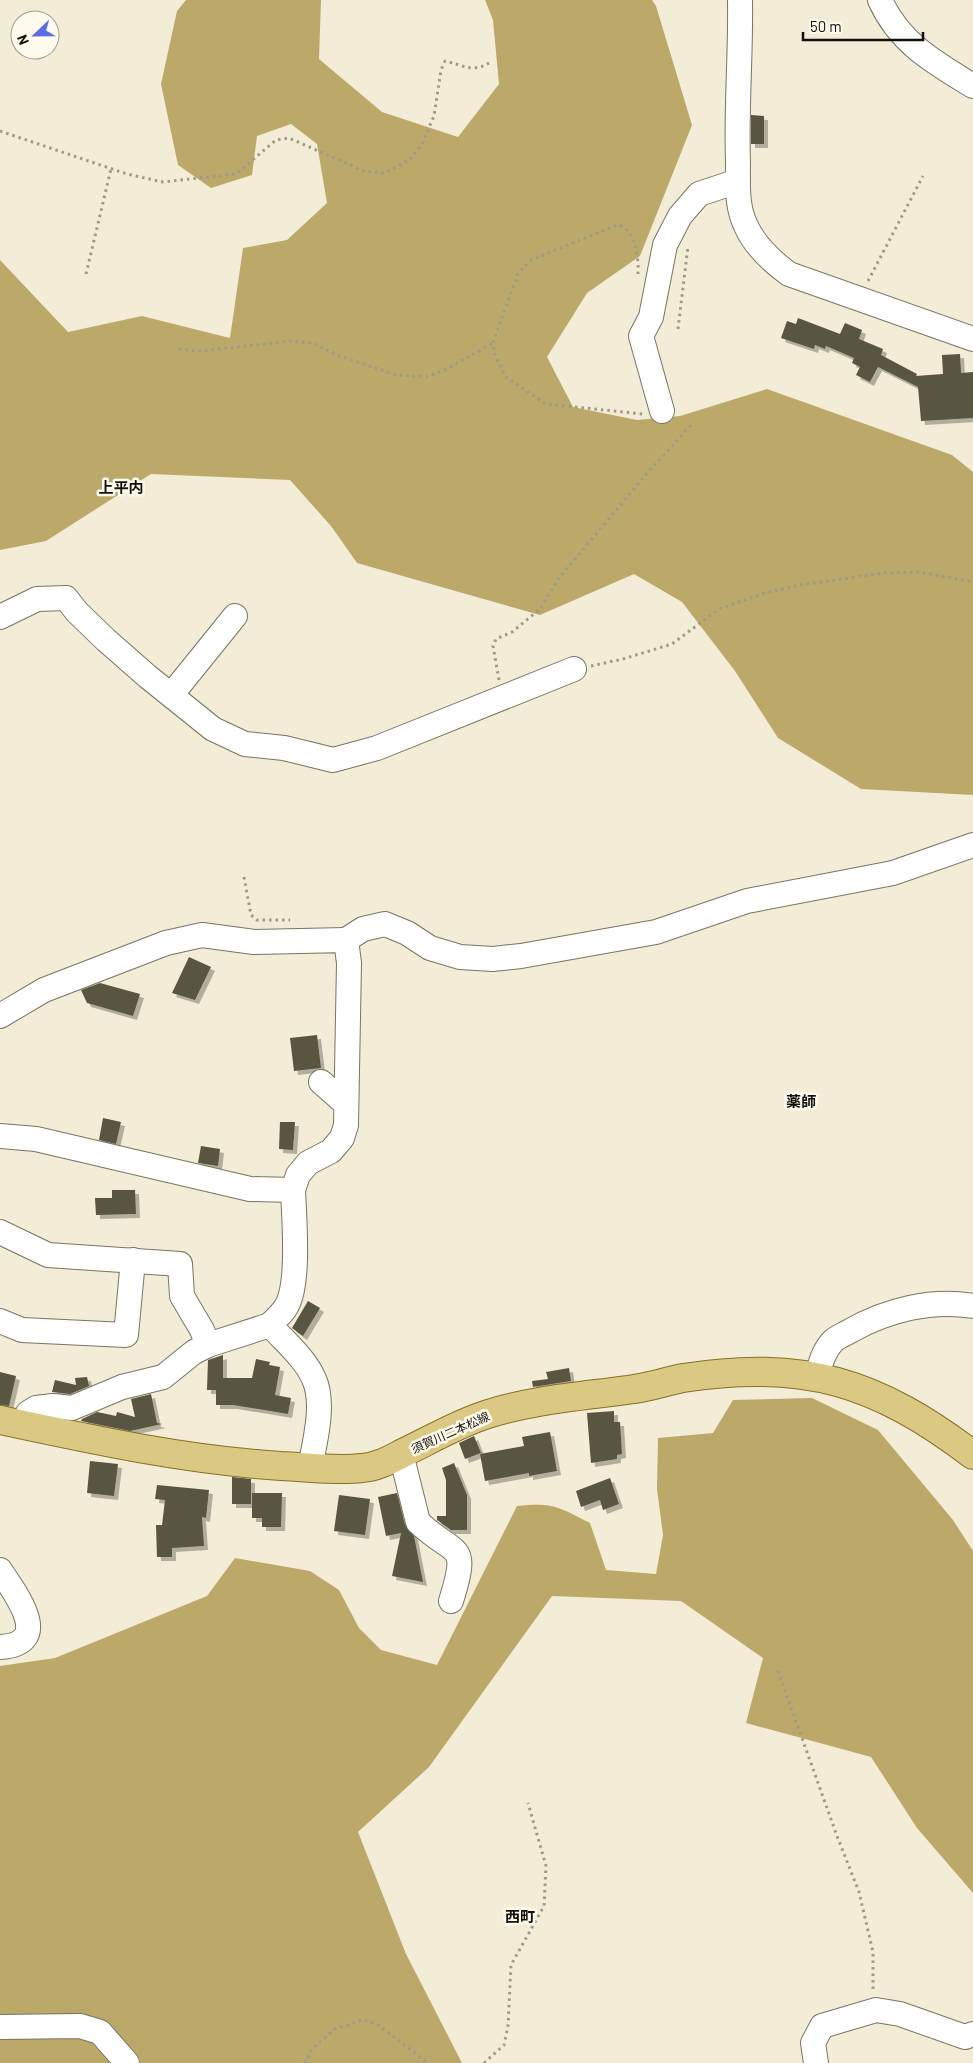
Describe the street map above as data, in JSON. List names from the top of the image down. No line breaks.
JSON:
{"streets":{"main road":["須賀川二本松線"]},"districts":["上平内","薬師","西町"],"scale_bar":"50 m","north":"left"}
